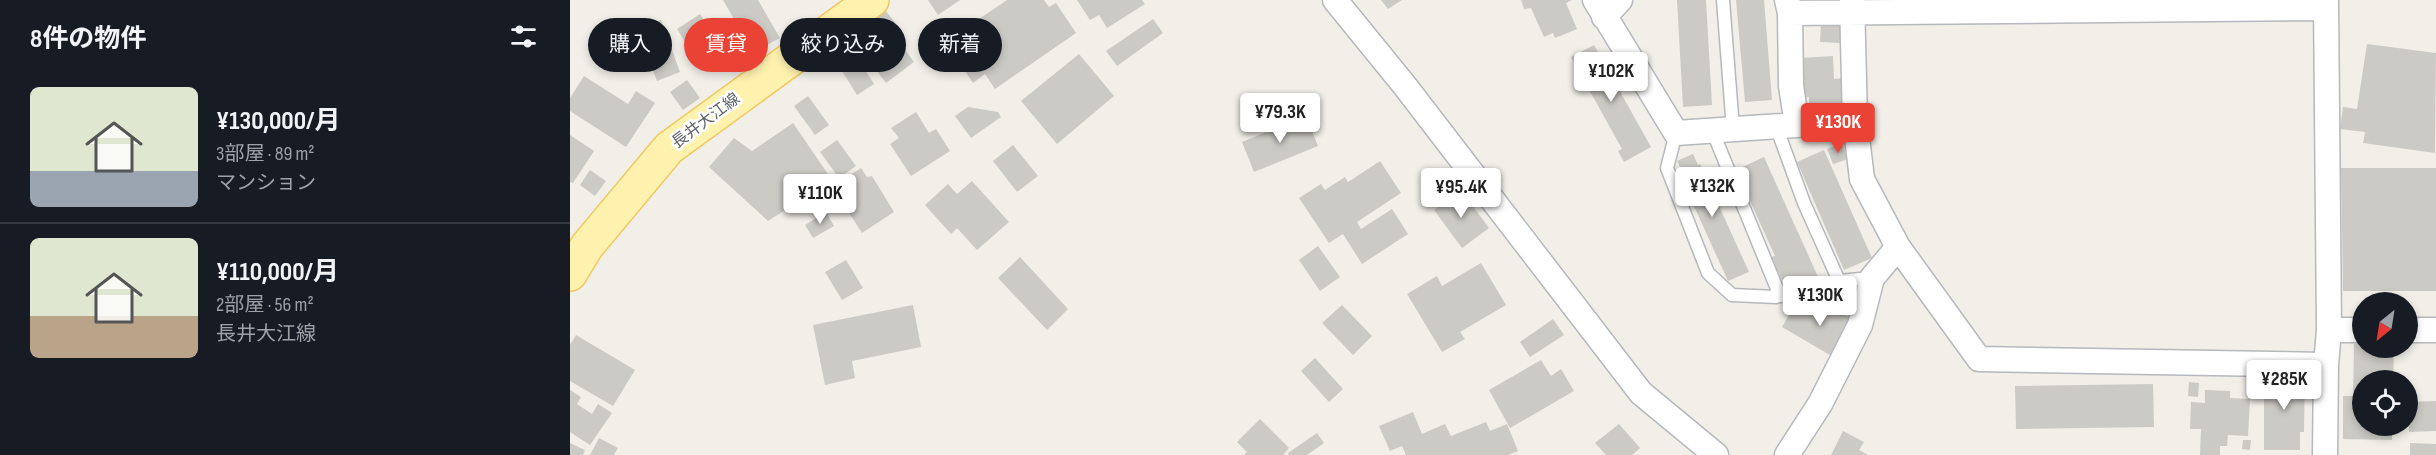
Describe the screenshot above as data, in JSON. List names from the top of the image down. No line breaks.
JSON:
{"streets":{"main road":["長井大江線"]},"north":"bottom left","page":{"heading":"8件の物件","chip":["購入","賃貸","絞り込み","新着"],"price":["¥102K","¥79.3K","¥130K","¥132K","¥95.4K","¥110K","¥130K","¥285K"],"list":[{"name":"¥130,000/月","note":"3部屋 · 89 m² · マンション"},{"name":"¥110,000/月","note":"2部屋 · 56 m² · 長井大江線"}]}}
